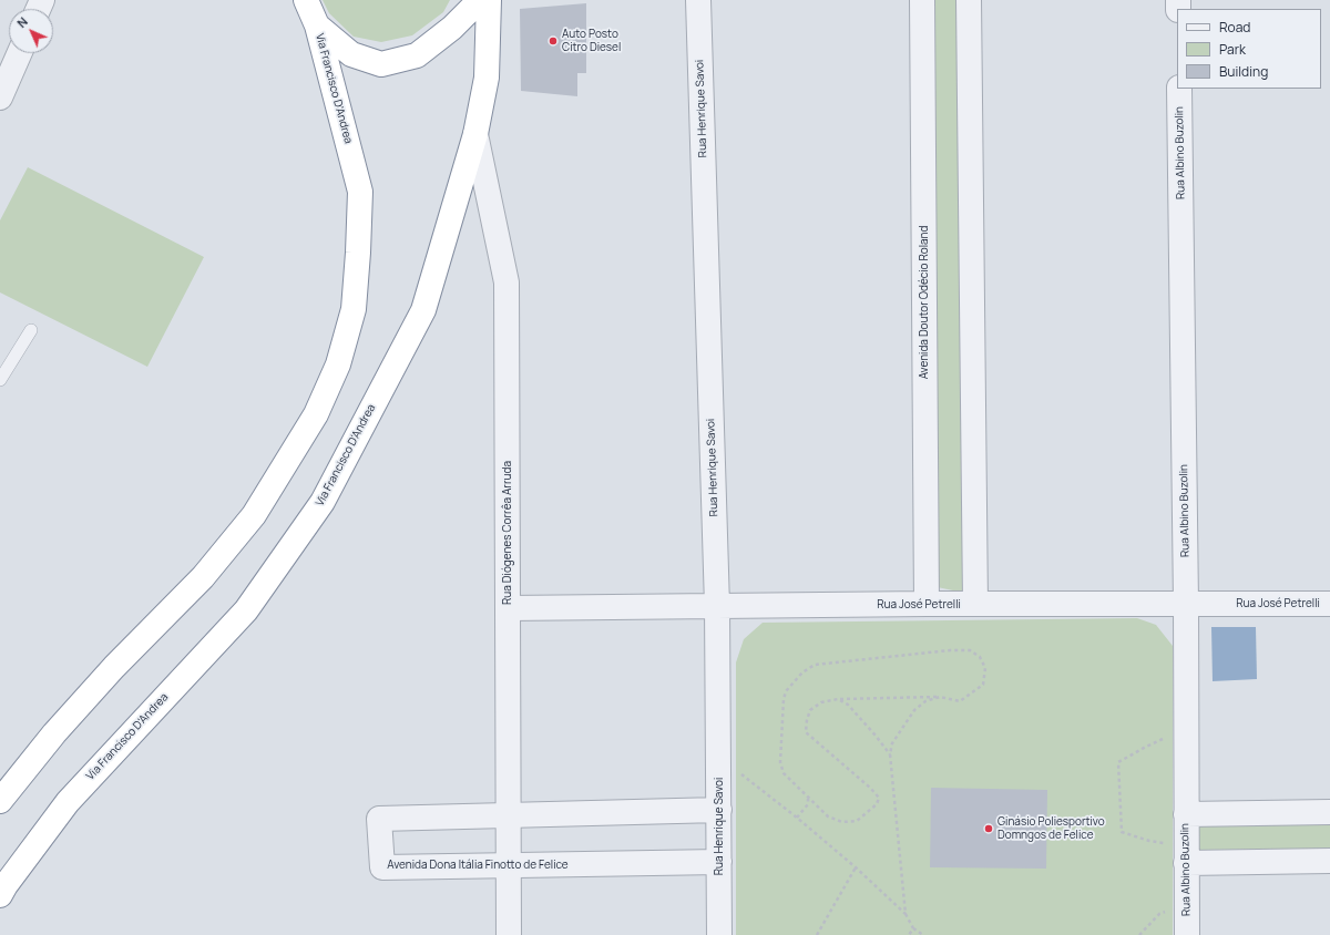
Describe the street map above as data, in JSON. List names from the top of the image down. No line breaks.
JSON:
{"streets":{"highway":["Via Francisco D'Andrea"],"street":["Rua Henrique Savoi","Rua Albino Buzolin","Avenida Doutor Odécio Roland","Rua Diógenes Corrêa Arruda","Rua José Petrelli","Avenida Dona Itália Finotto de Felice"]},"crossings":[["Via Francisco D'Andrea","Rua Diógenes Corrêa Arruda"],["Rua Henrique Savoi","Rua José Petrelli"],["Rua Henrique Savoi","Avenida Dona Itália Finotto de Felice"],["Rua Albino Buzolin","Rua José Petrelli"],["Avenida Doutor Odécio Roland","Rua José Petrelli"],["Rua Diógenes Corrêa Arruda","Rua José Petrelli"],["Rua Diógenes Corrêa Arruda","Avenida Dona Itália Finotto de Felice"]],"places":["Auto Posto Citro Diesel","Ginásio Poliesportivo Domngos de Felice"],"legend":["Road","Park","Building"],"north":"top left"}
